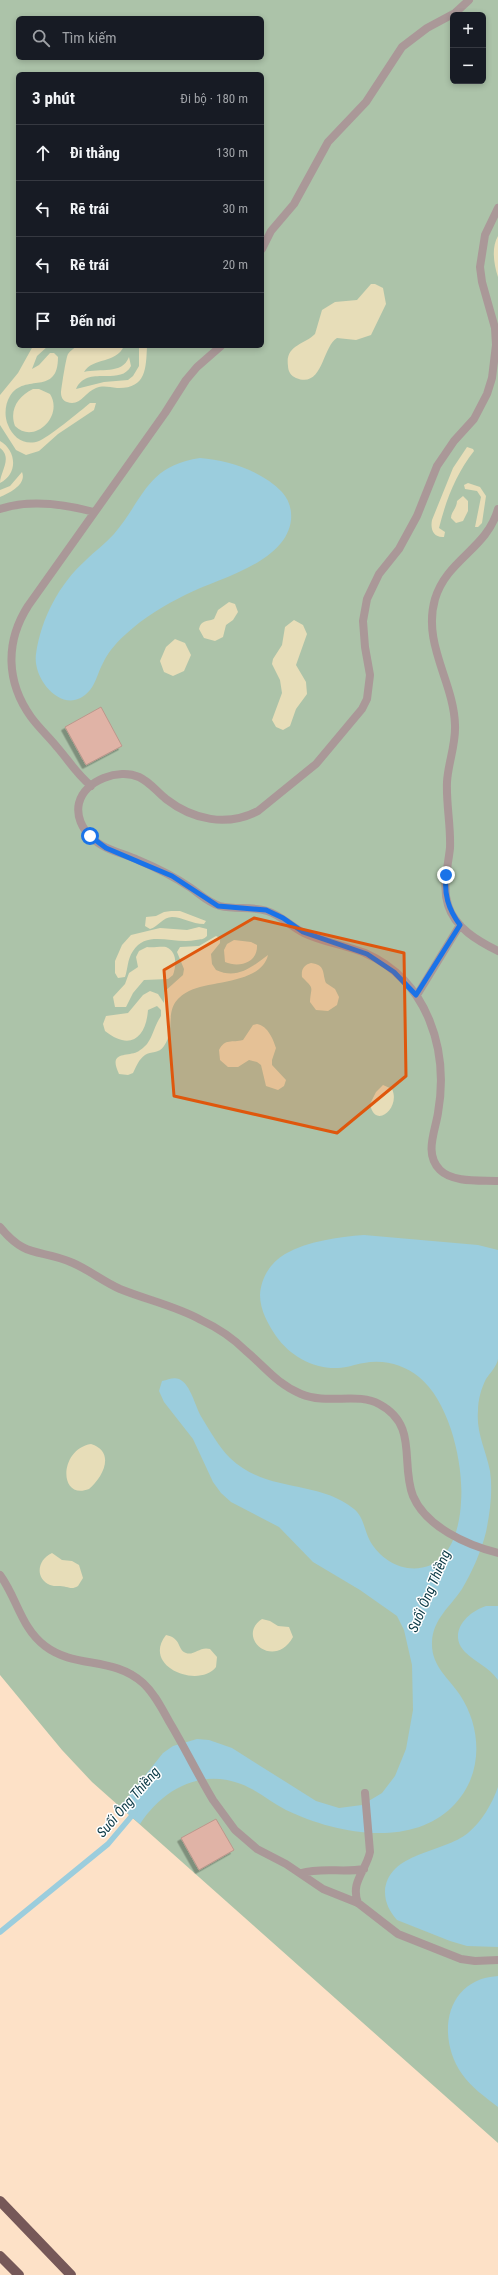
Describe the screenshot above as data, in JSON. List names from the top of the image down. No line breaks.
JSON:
{"water":["Suối Ông Thiềng"],"page":{"map_buttons":["+","−"],"search":"Tìm kiếm","heading":["3 phút","Đi bộ · 180 m"],"list":[["Đi thẳng","130 m"],["Rẽ trái","30 m"],["Rẽ trái","20 m"],"Đến nơi"]}}
